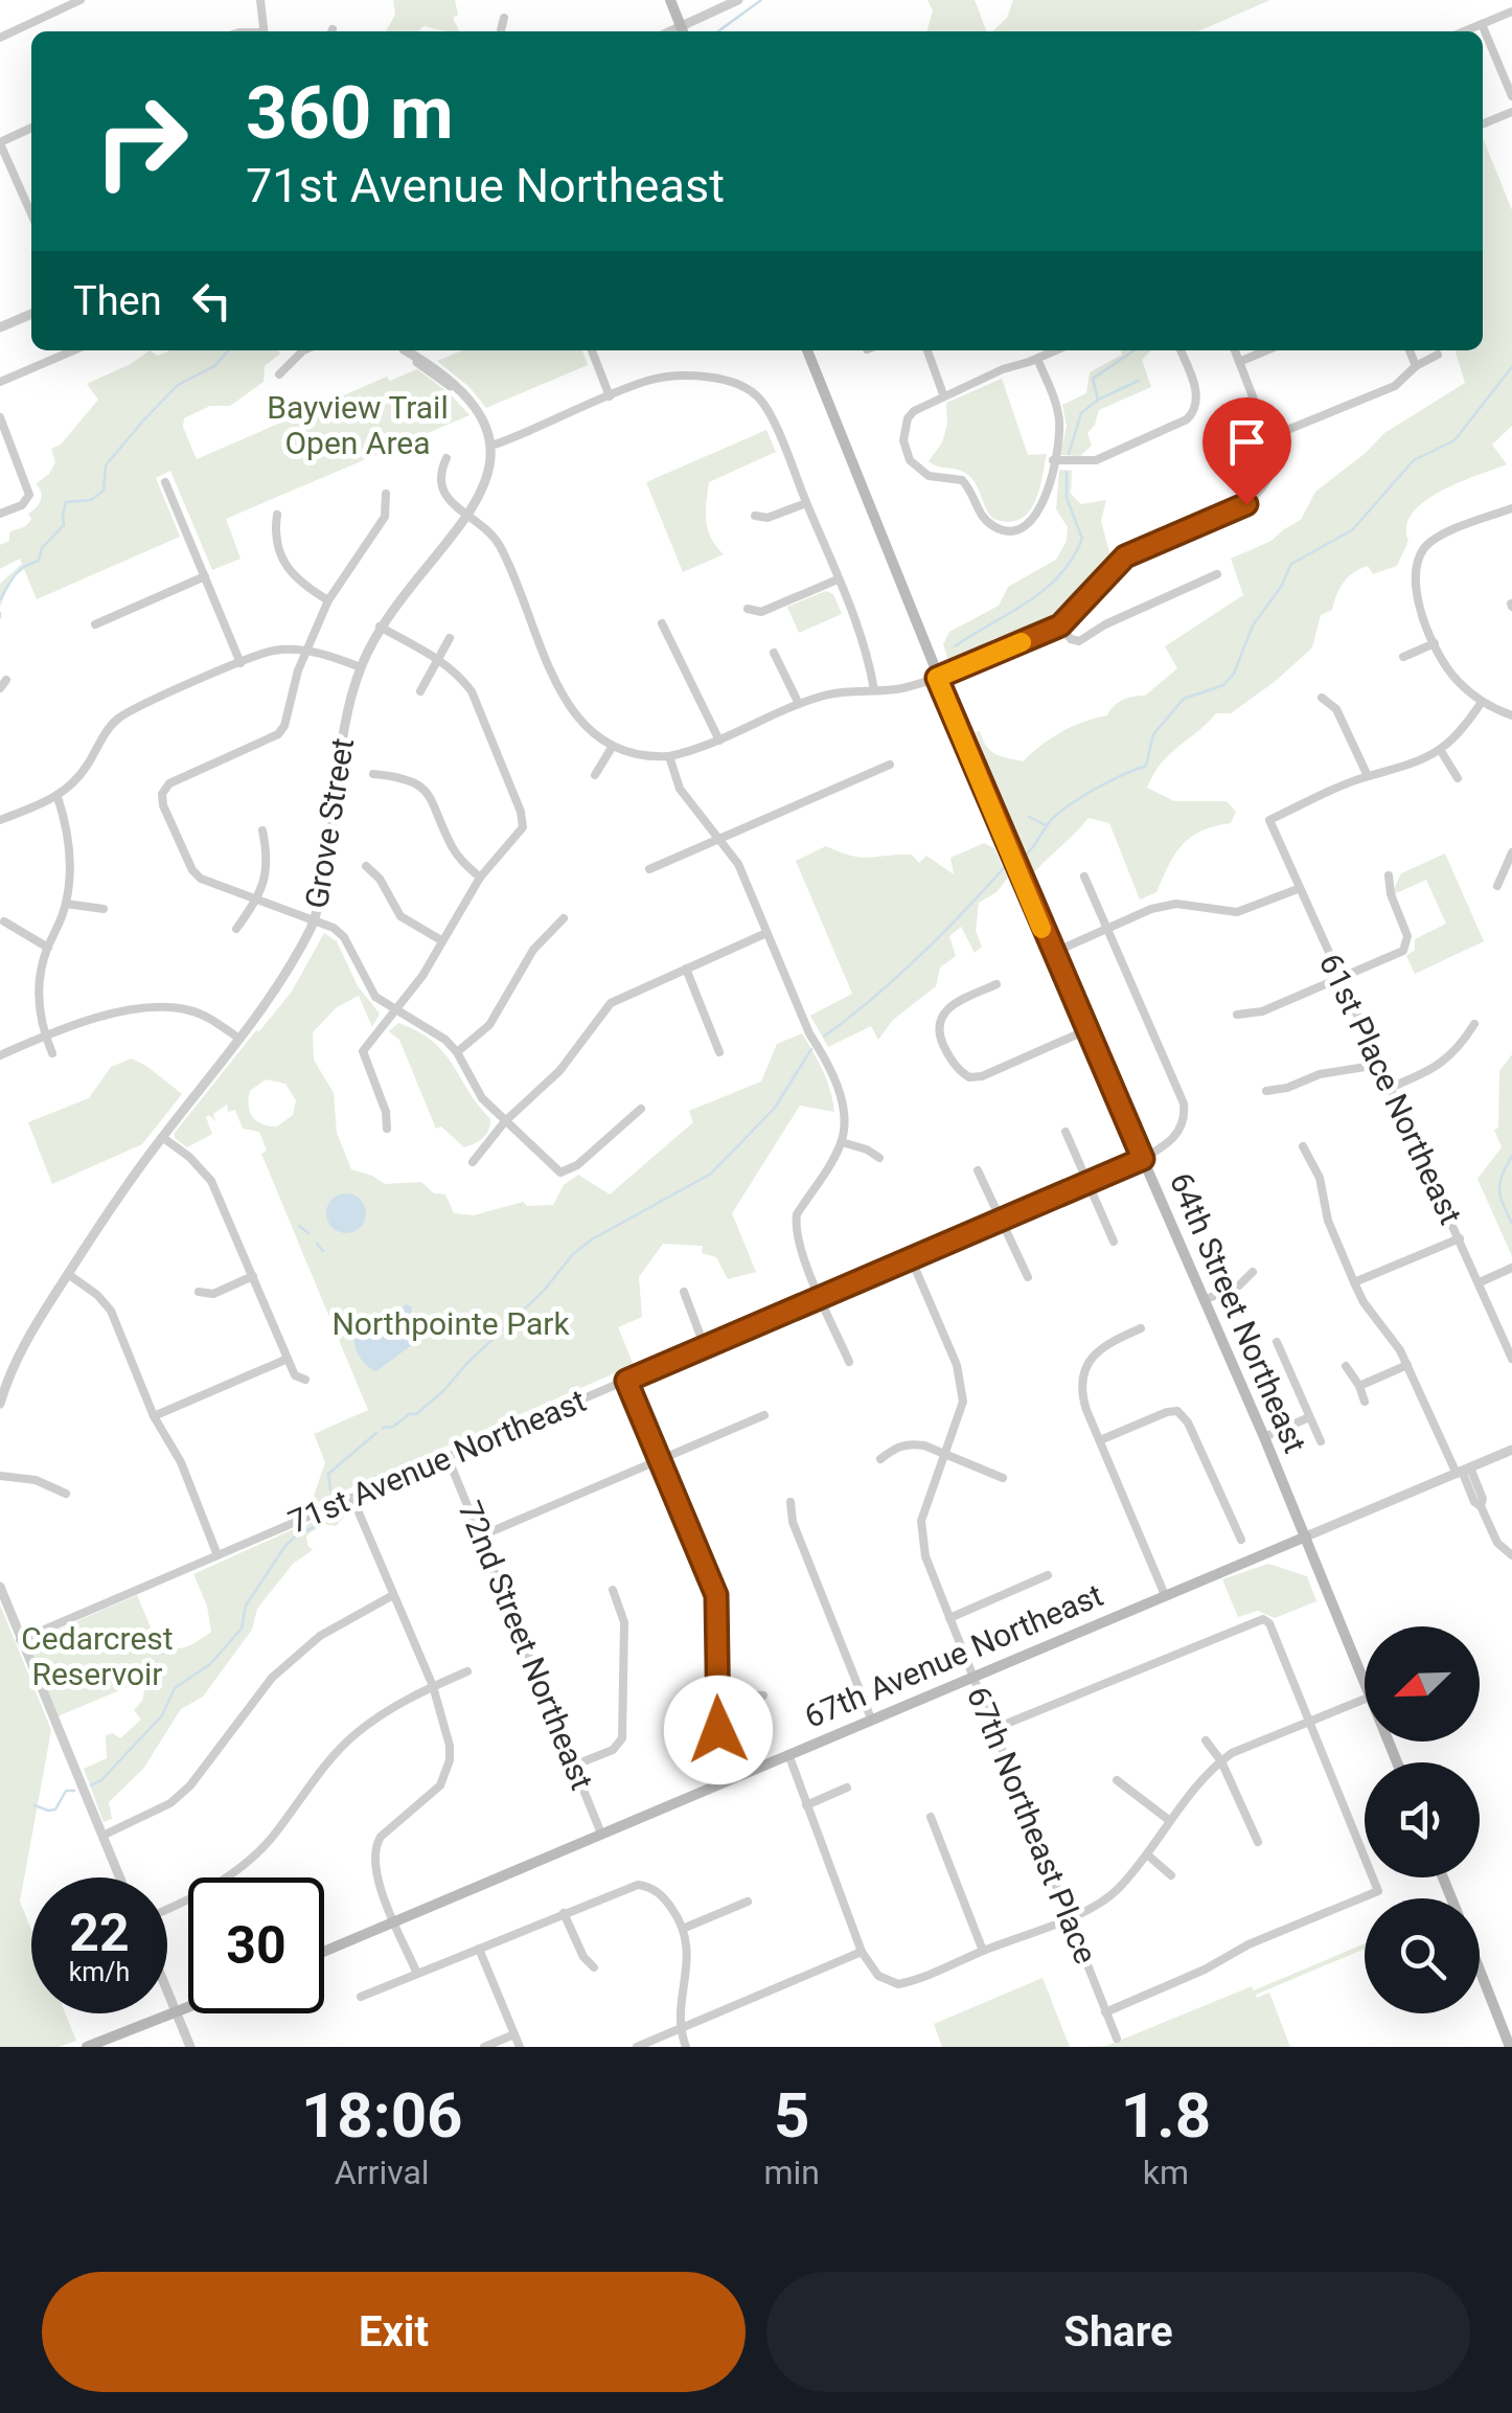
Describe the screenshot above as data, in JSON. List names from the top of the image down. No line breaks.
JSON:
{"streets":{"main road":["64th Street Northeast","67th Avenue Northeast"],"street":["Grove Street","61st Place Northeast","71st Avenue Northeast","72nd Street Northeast","67th Northeast Place"]},"crossings":[["64th Street Northeast","71st Avenue Northeast"],["64th Street Northeast","67th Avenue Northeast"],["71st Avenue Northeast","72nd Street Northeast"],["71st Avenue Northeast","67th Northeast Place"],["72nd Street Northeast","67th Avenue Northeast"],["67th Avenue Northeast","67th Northeast Place"]],"parks":["Bayview Trail Open Area","Northpointe Park","Cedarcrest Reservoir"],"north":"bottom left","page":{"turn":["360 m","71st Avenue Northeast"],"then":"Then","speed":"22 km/h","limit":"30","eta":["18:06","Arrival","5","min","1.8","km"],"buttons":["Exit","Share"]}}
